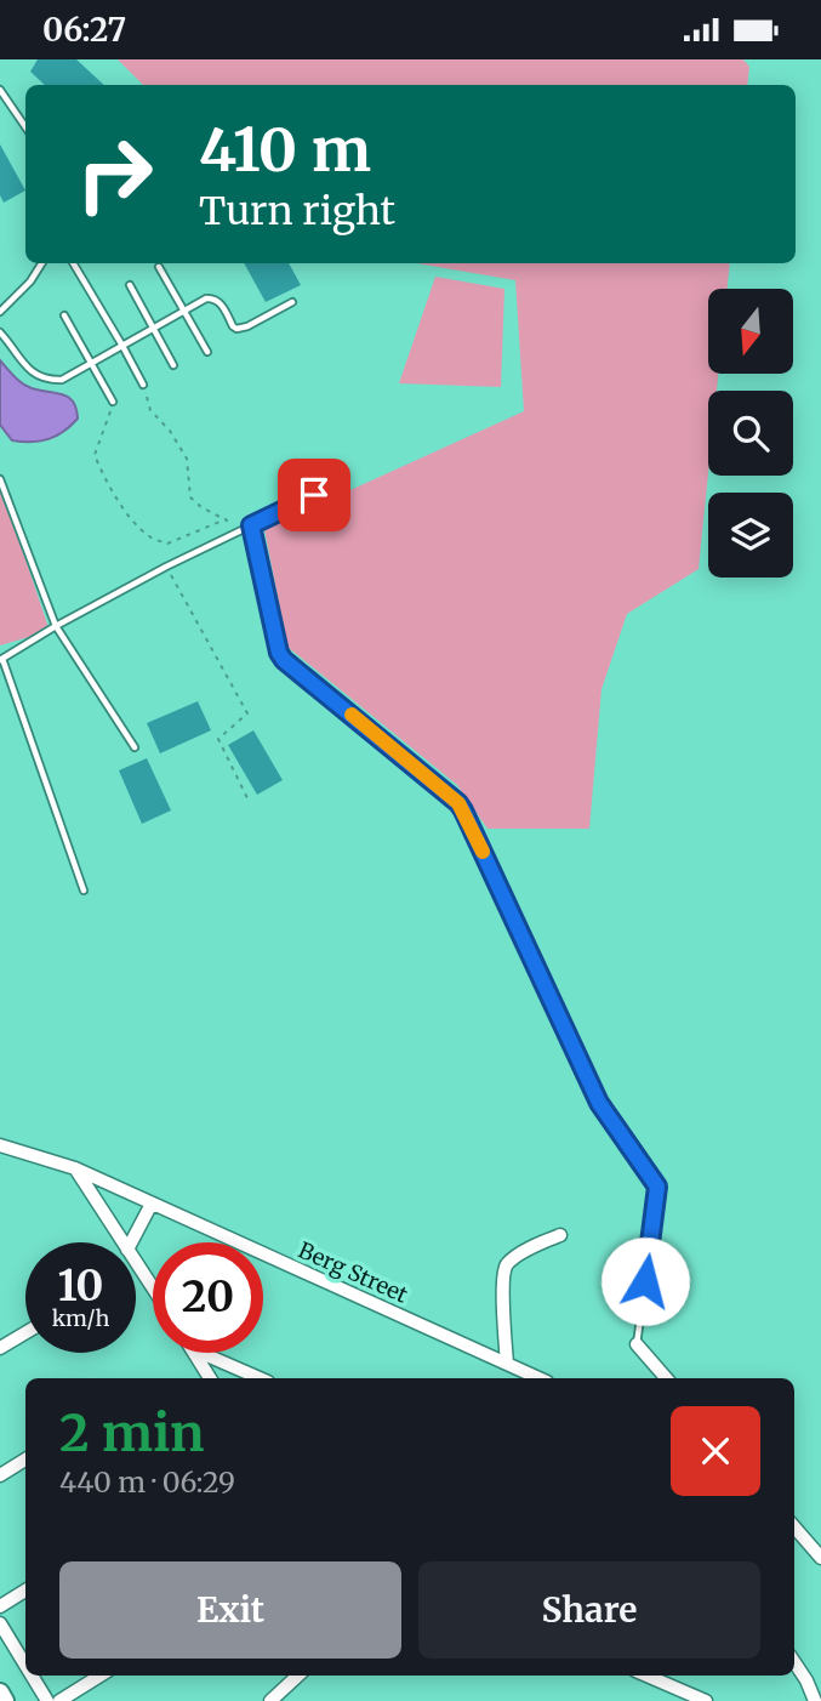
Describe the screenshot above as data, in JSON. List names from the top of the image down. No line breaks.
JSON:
{"streets":{"street":["Berg Street"]},"north":"bottom","page":{"status":"06:27","turn":["410 m","Turn right"],"speed":"10 km/h","limit":"20","heading":["2 min","440 m · 06:29"],"buttons":["Exit","Share"]}}
